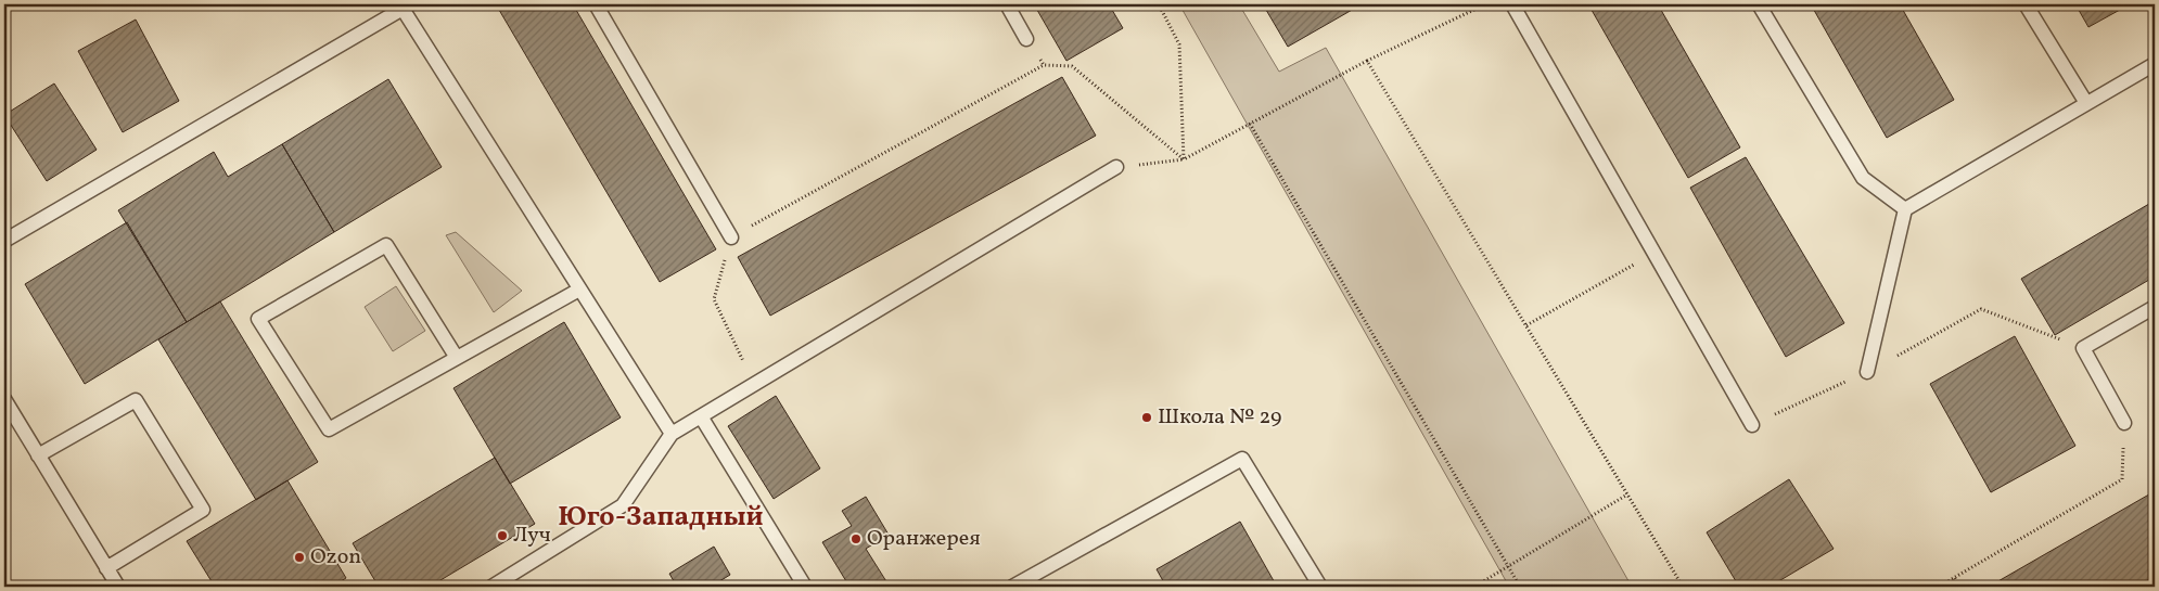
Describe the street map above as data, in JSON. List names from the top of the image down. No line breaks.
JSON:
{"districts":["Юго-Западный"],"places":["Школа № 29","Луч","Оранжерея","Ozon"]}
